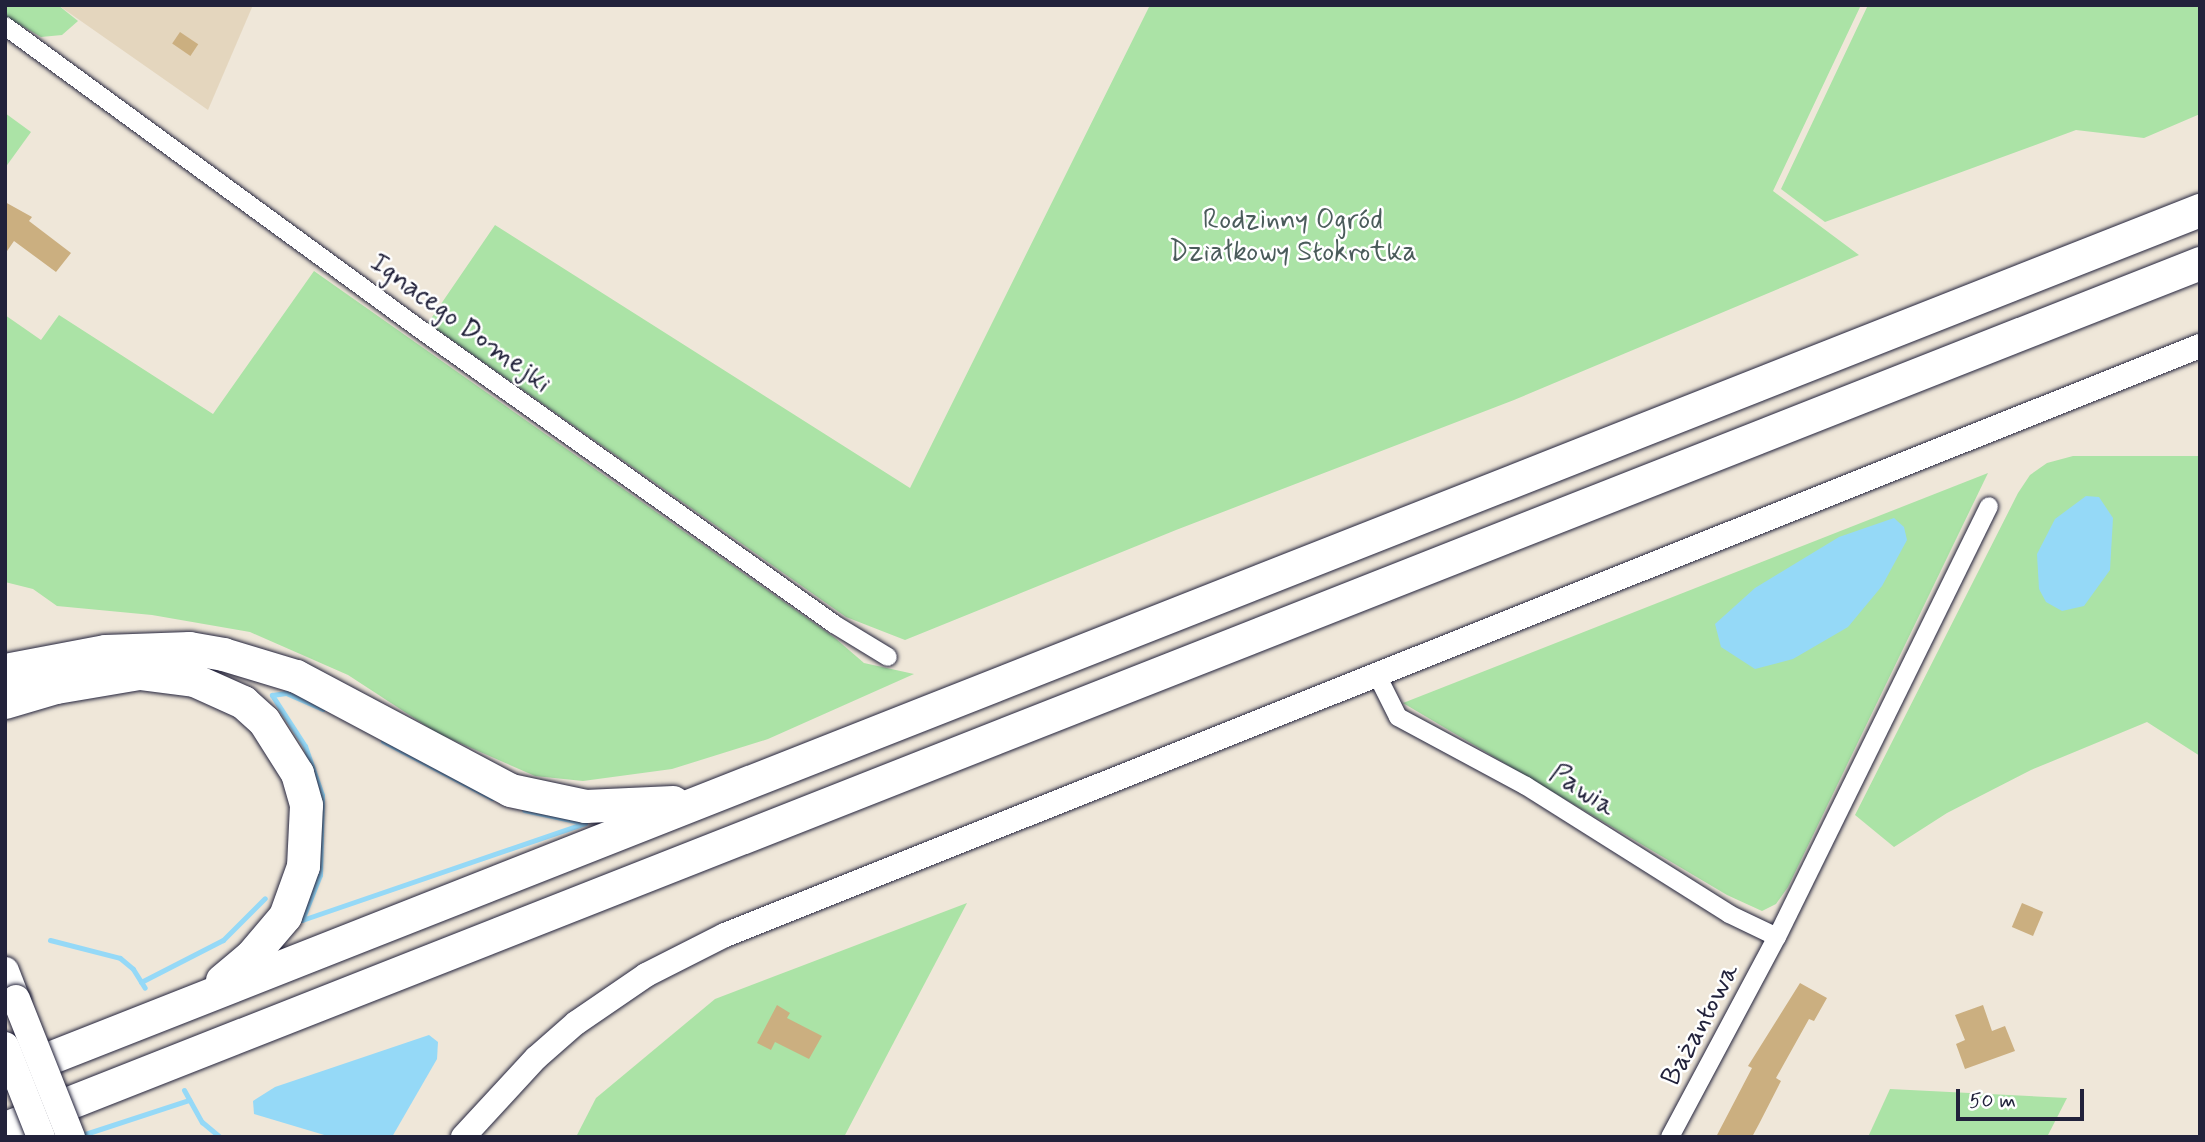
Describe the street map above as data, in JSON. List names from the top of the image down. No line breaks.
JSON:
{"streets":{"street":["Ignacego Domejki","Pawia","Bażantowa"]},"crossings":[["Pawia","Bażantowa"]],"parks":["Rodzinny Ogród Działkowy Stokrotka"],"scale_bar":"50 m"}
